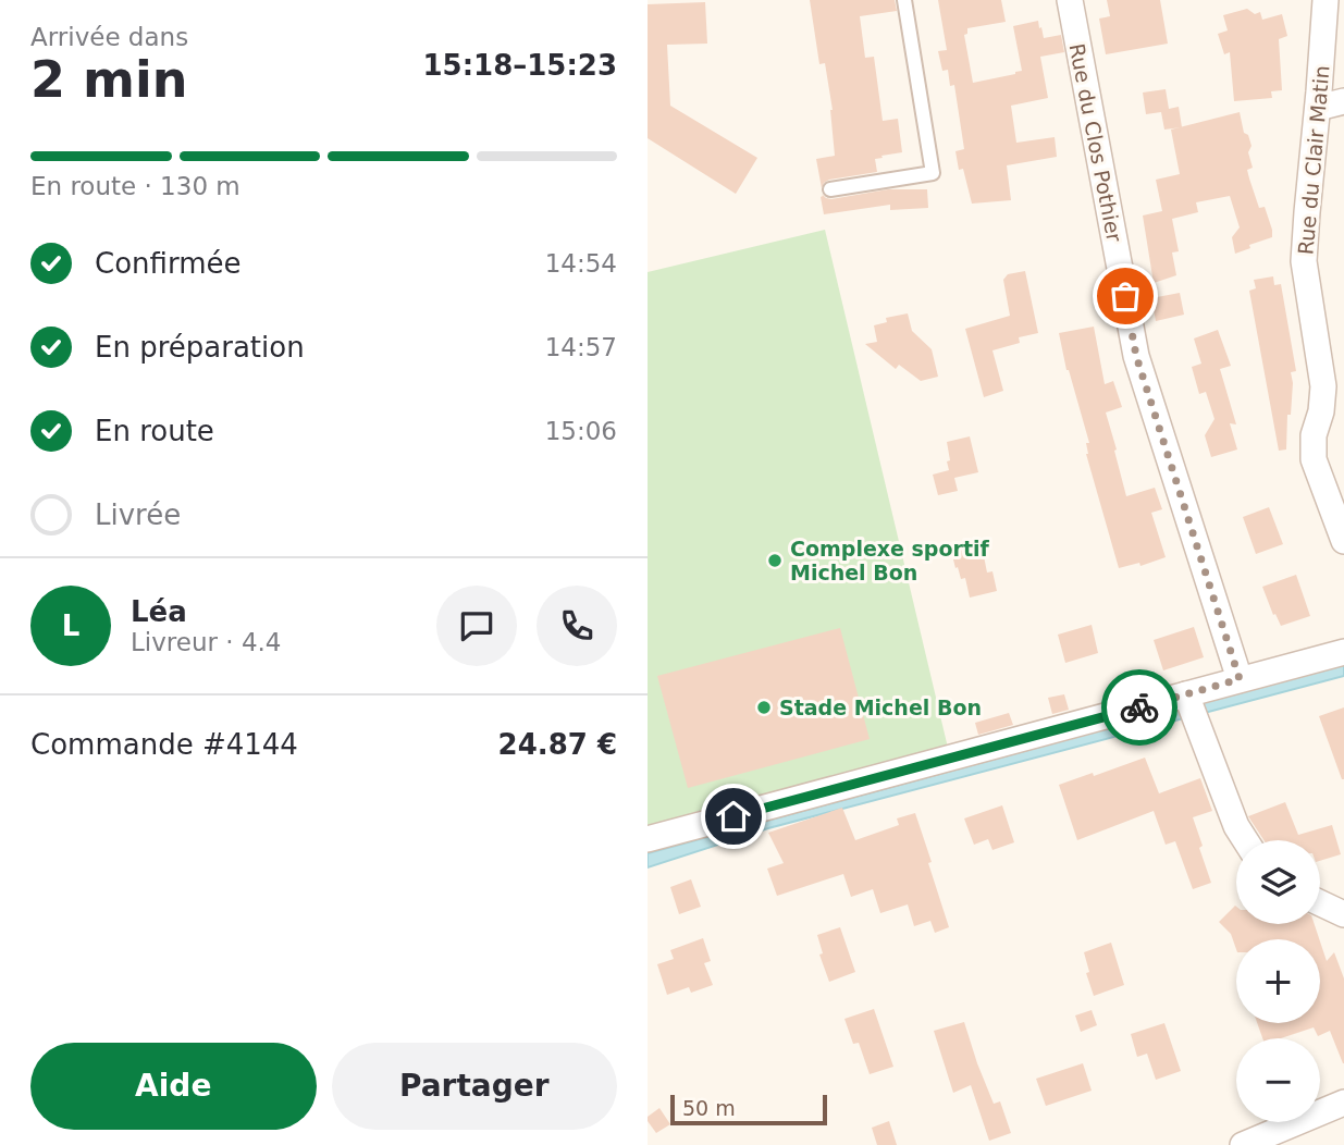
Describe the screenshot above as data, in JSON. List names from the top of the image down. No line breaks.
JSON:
{"streets":{"street":["Rue du Clos Pothier","Rue du Clair Matin"]},"places":["Complexe sportif Michel Bon","Stade Michel Bon"],"scale_bar":"50 m","page":{"heading":["2 min","Arrivée dans","15:18–15:23"],"panel":["Léa","Livreur · 4.4","Commande #4144","24.87 €"],"bar":"En route · 130 m","list":[["Confirmée","14:54"],["En préparation","14:57"],["En route","15:06"],"Livrée"],"round":"L","map_buttons":["+","−"],"buttons":["Aide","Partager"],"scale":"50 m"}}
